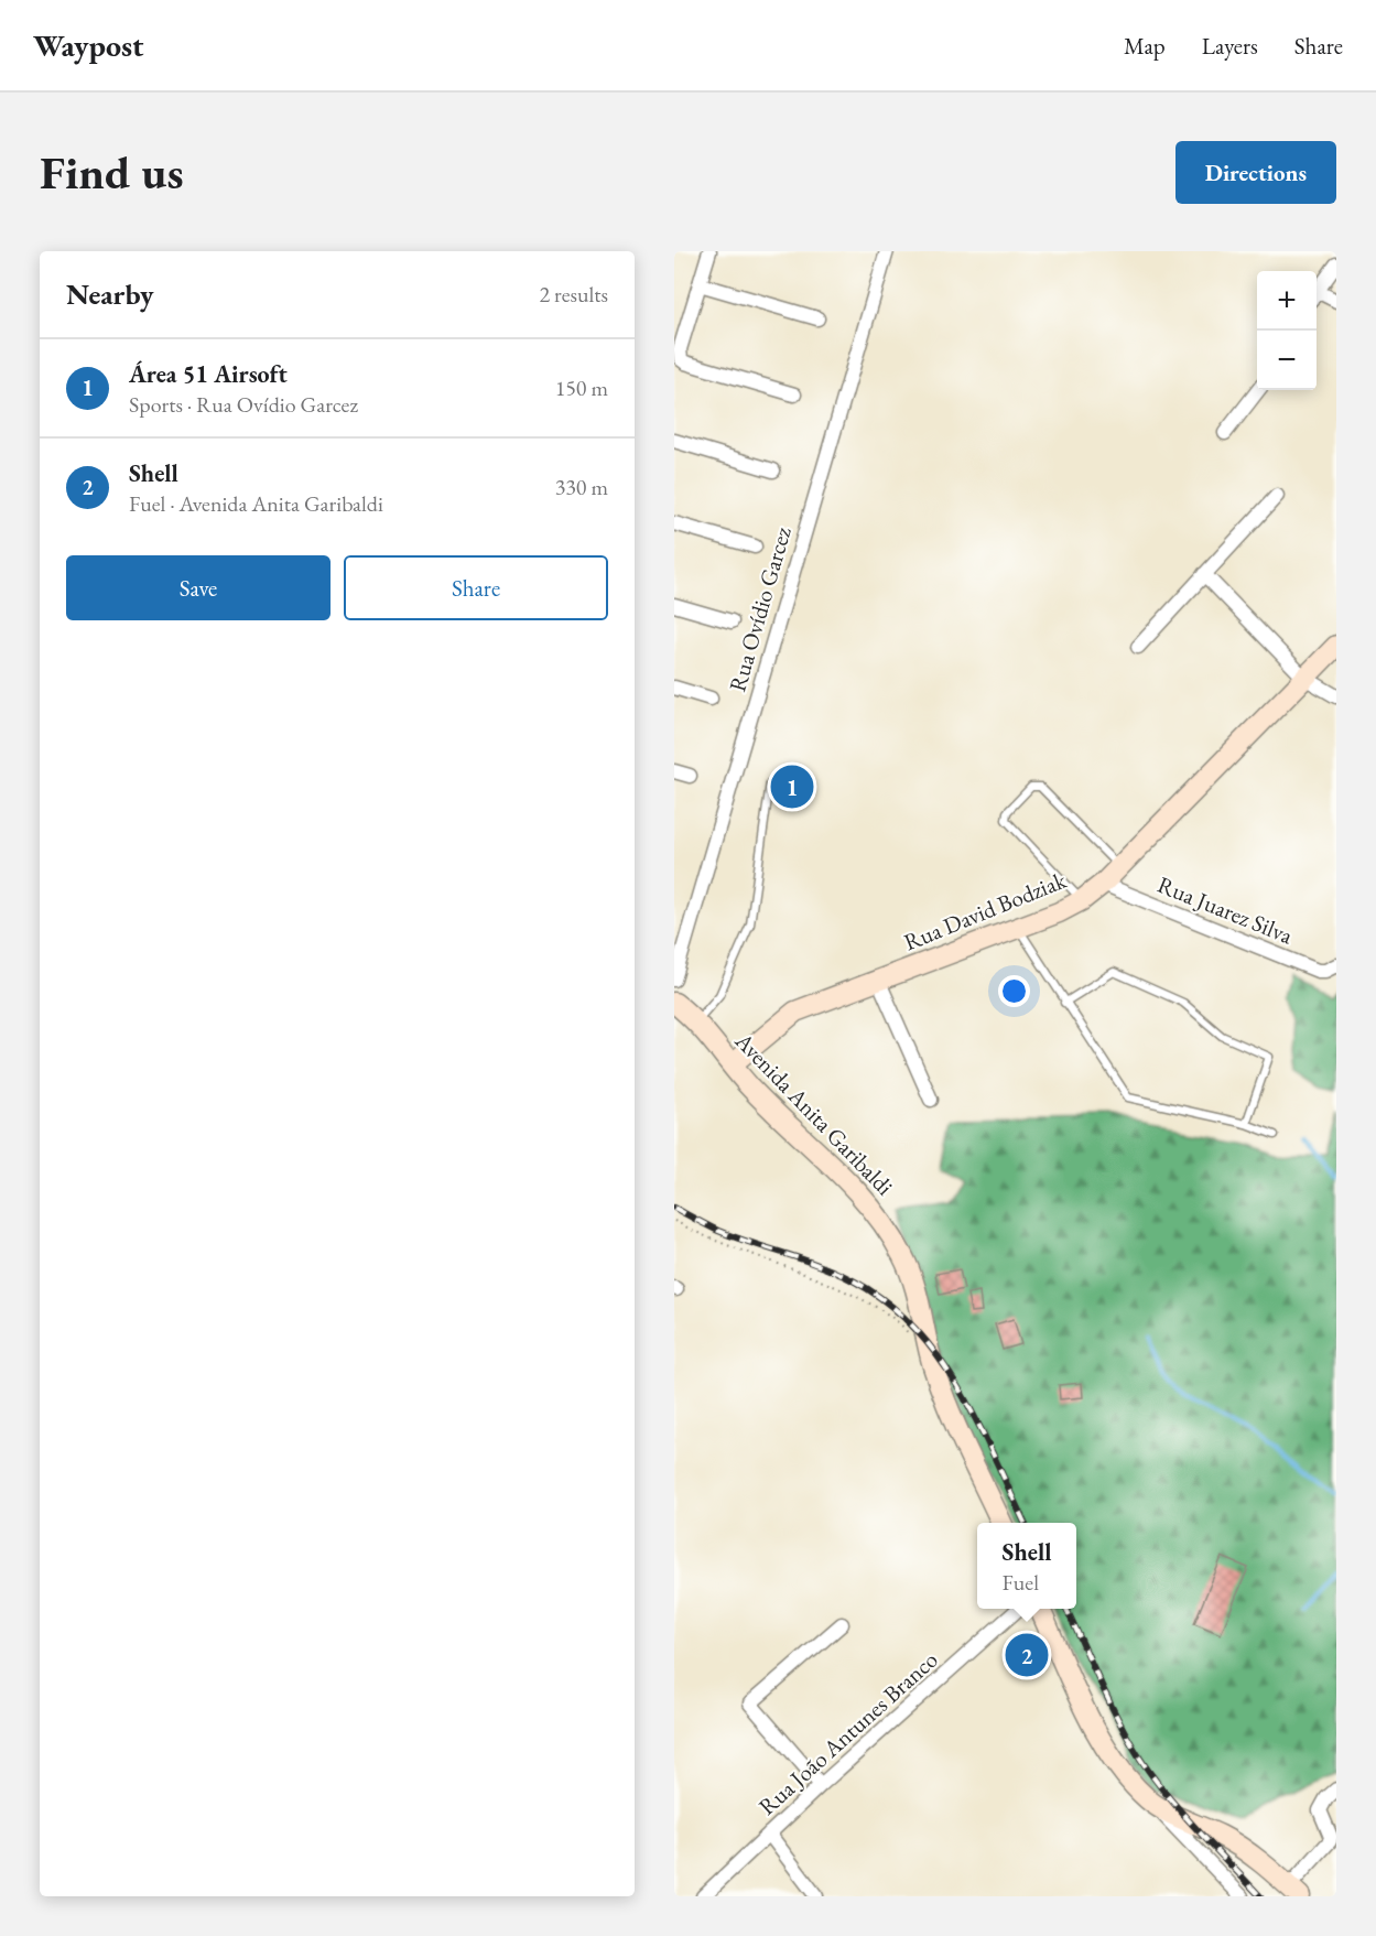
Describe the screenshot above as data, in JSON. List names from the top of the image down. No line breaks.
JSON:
{"streets":{"main road":["Rua David Bodziak","Avenida Anita Garibaldi"],"street":["Rua Ovídio Garcez","Rua Juarez Silva","Rua João Antunes Branco"]},"crossings":[["Rua Juarez Silva","Rua David Bodziak"],["Rua David Bodziak","Avenida Anita Garibaldi"]],"page":{"header":"Waypost","nav":["Map","Layers","Share"],"buttons":["Directions",["Save","Share"]],"title":"Find us","heading":["Nearby","2 results"],"map_buttons":["+","−"],"list":[{"mark":"1","name":"Área 51 Airsoft","note":"Sports · Rua Ovídio Garcez","value":"150 m"},{"mark":"2","name":"Shell","note":"Fuel · Avenida Anita Garibaldi","value":"330 m"}],"pins":["1","2"],"popup":["Shell","Fuel"]}}
